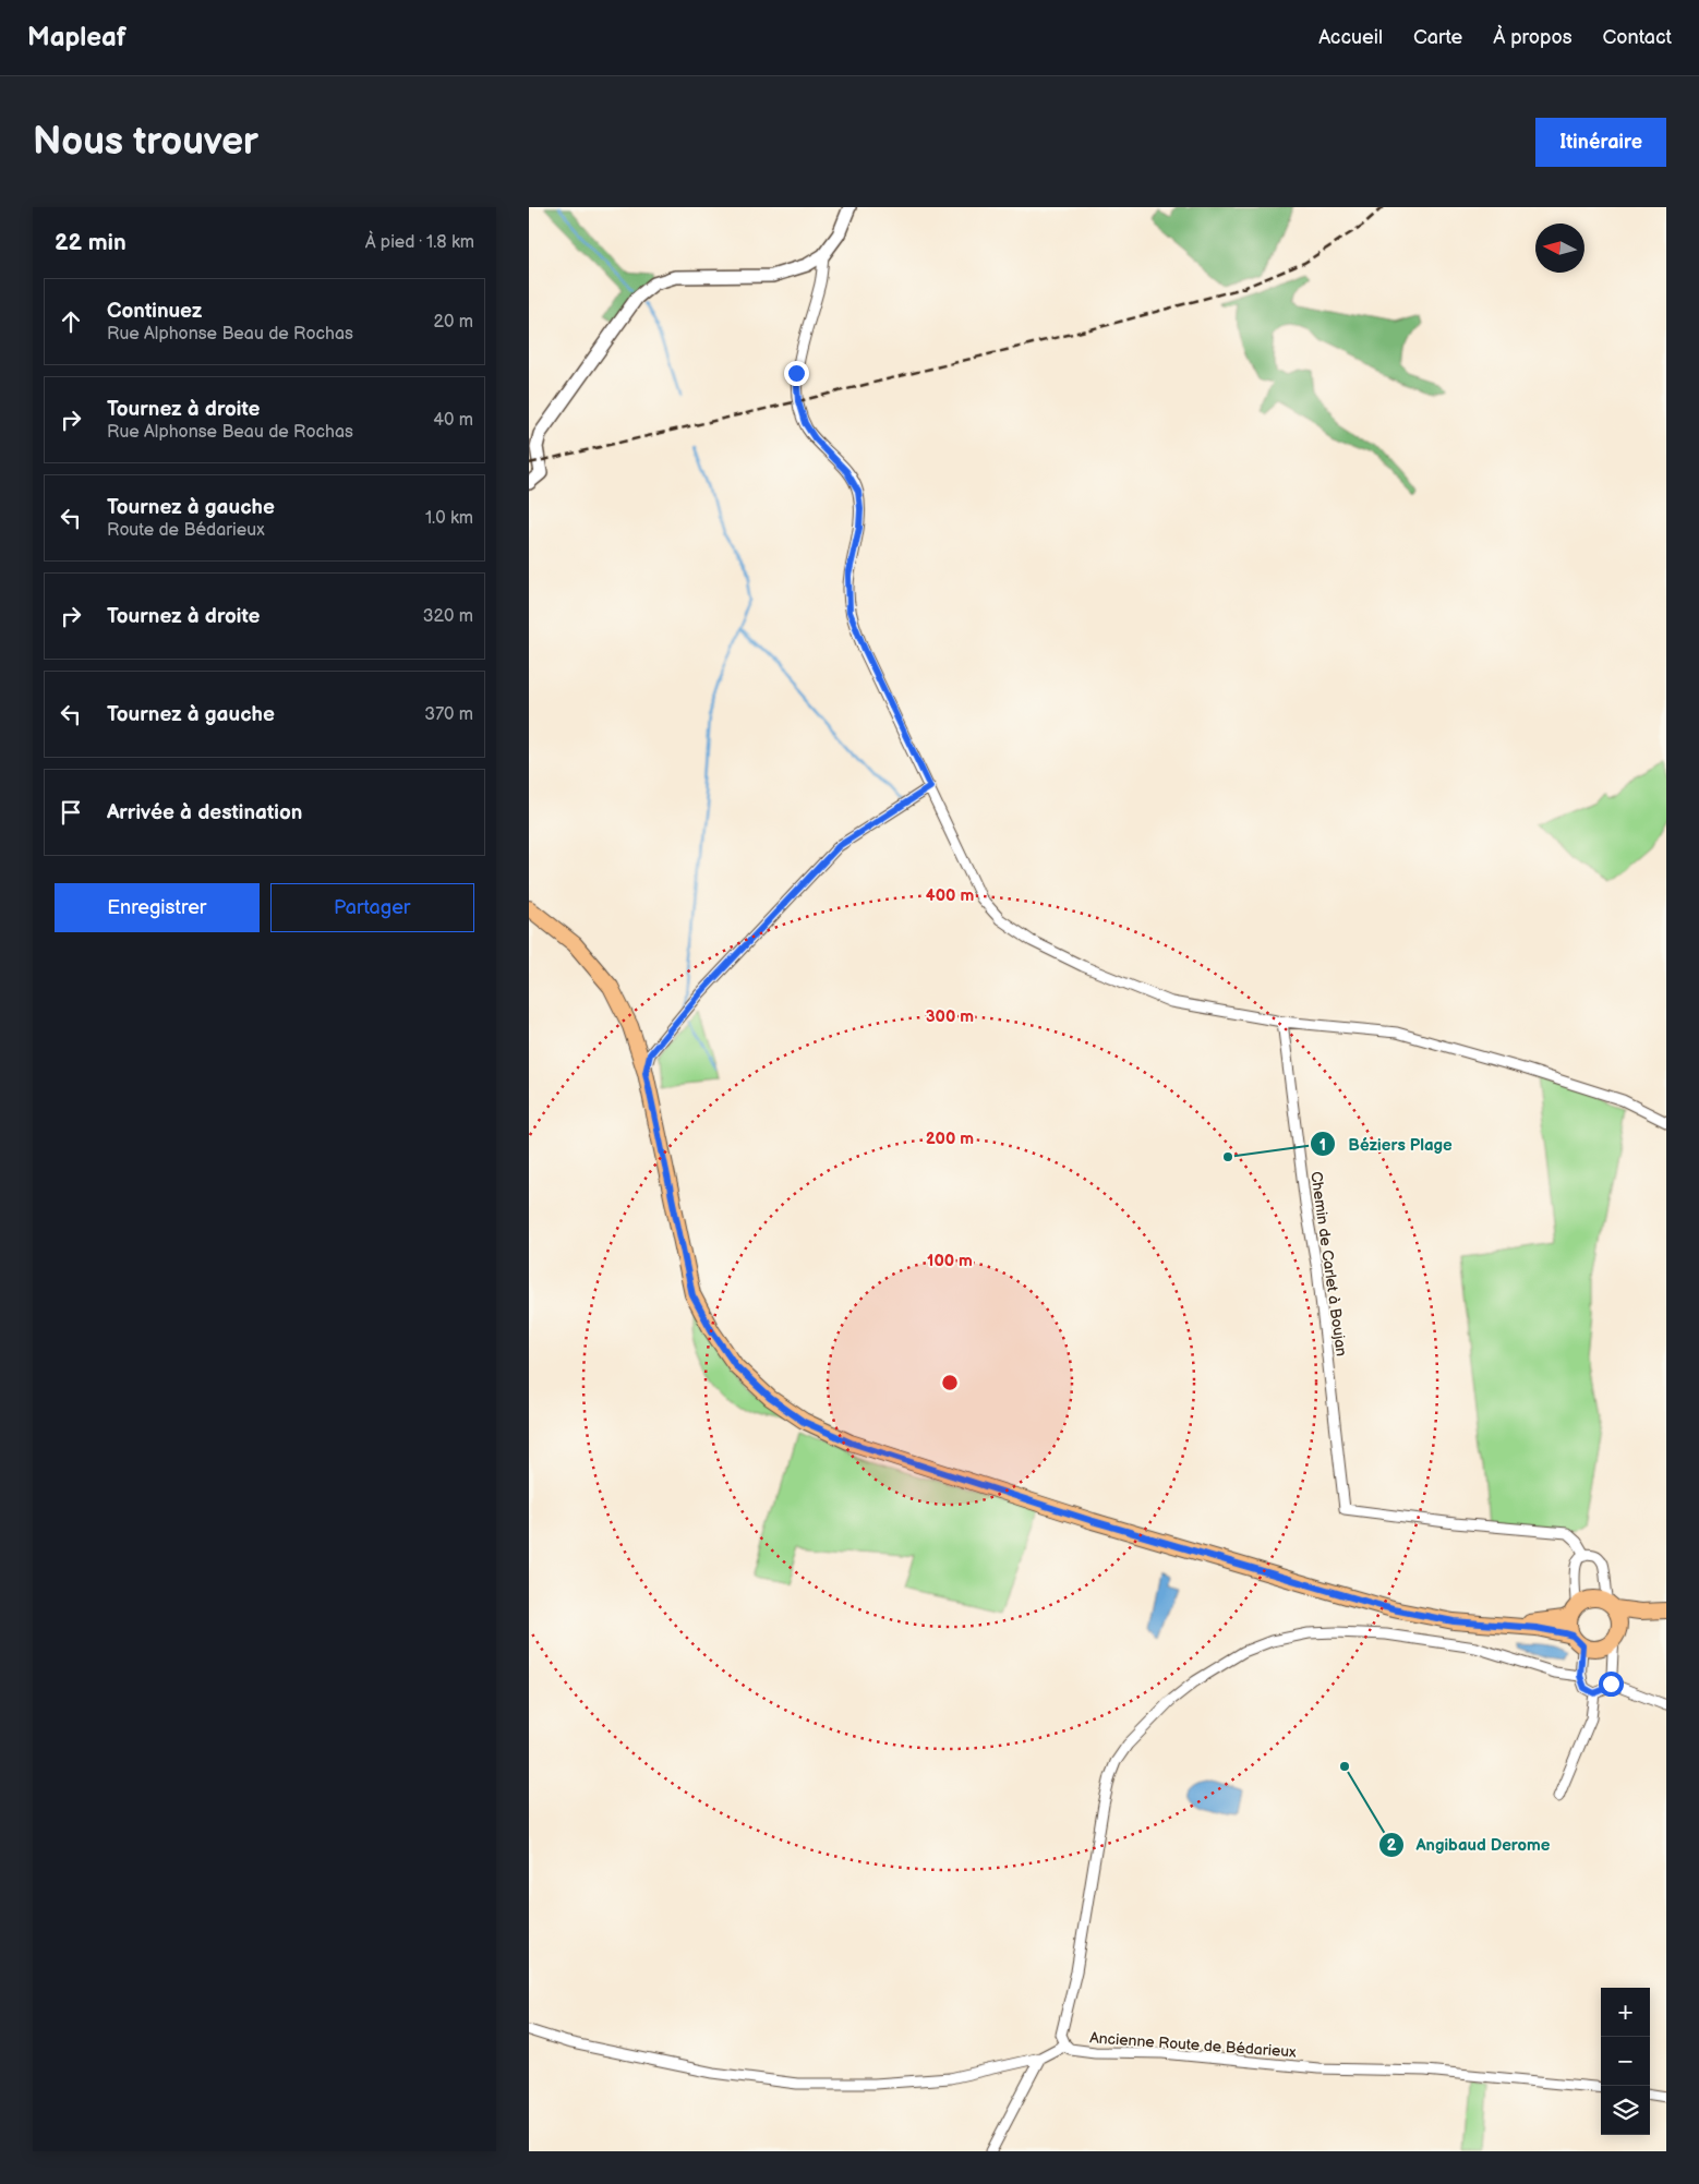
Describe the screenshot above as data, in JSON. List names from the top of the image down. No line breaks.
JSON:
{"streets":{"street":["Chemin de Carlet à Boujan","Ancienne Route de Bédarieux"]},"places":["Béziers Plage","Angibaud Derome"],"north":"left","page":{"header":"Mapleaf","nav":["Accueil","Carte","À propos","Contact"],"buttons":["Itinéraire",["Enregistrer","Partager"]],"title":"Nous trouver","heading":["22 min","À pied · 1.8 km"],"list":[["Continuez","Rue Alphonse Beau de Rochas","20 m"],["Tournez à droite","Rue Alphonse Beau de Rochas","40 m"],["Tournez à gauche","Route de Bédarieux","1.0 km"],["Tournez à droite","320 m"],["Tournez à gauche","370 m"],"Arrivée à destination"],"map_buttons":["+","−"]},"rings":["400 m","300 m","200 m","100 m"]}
